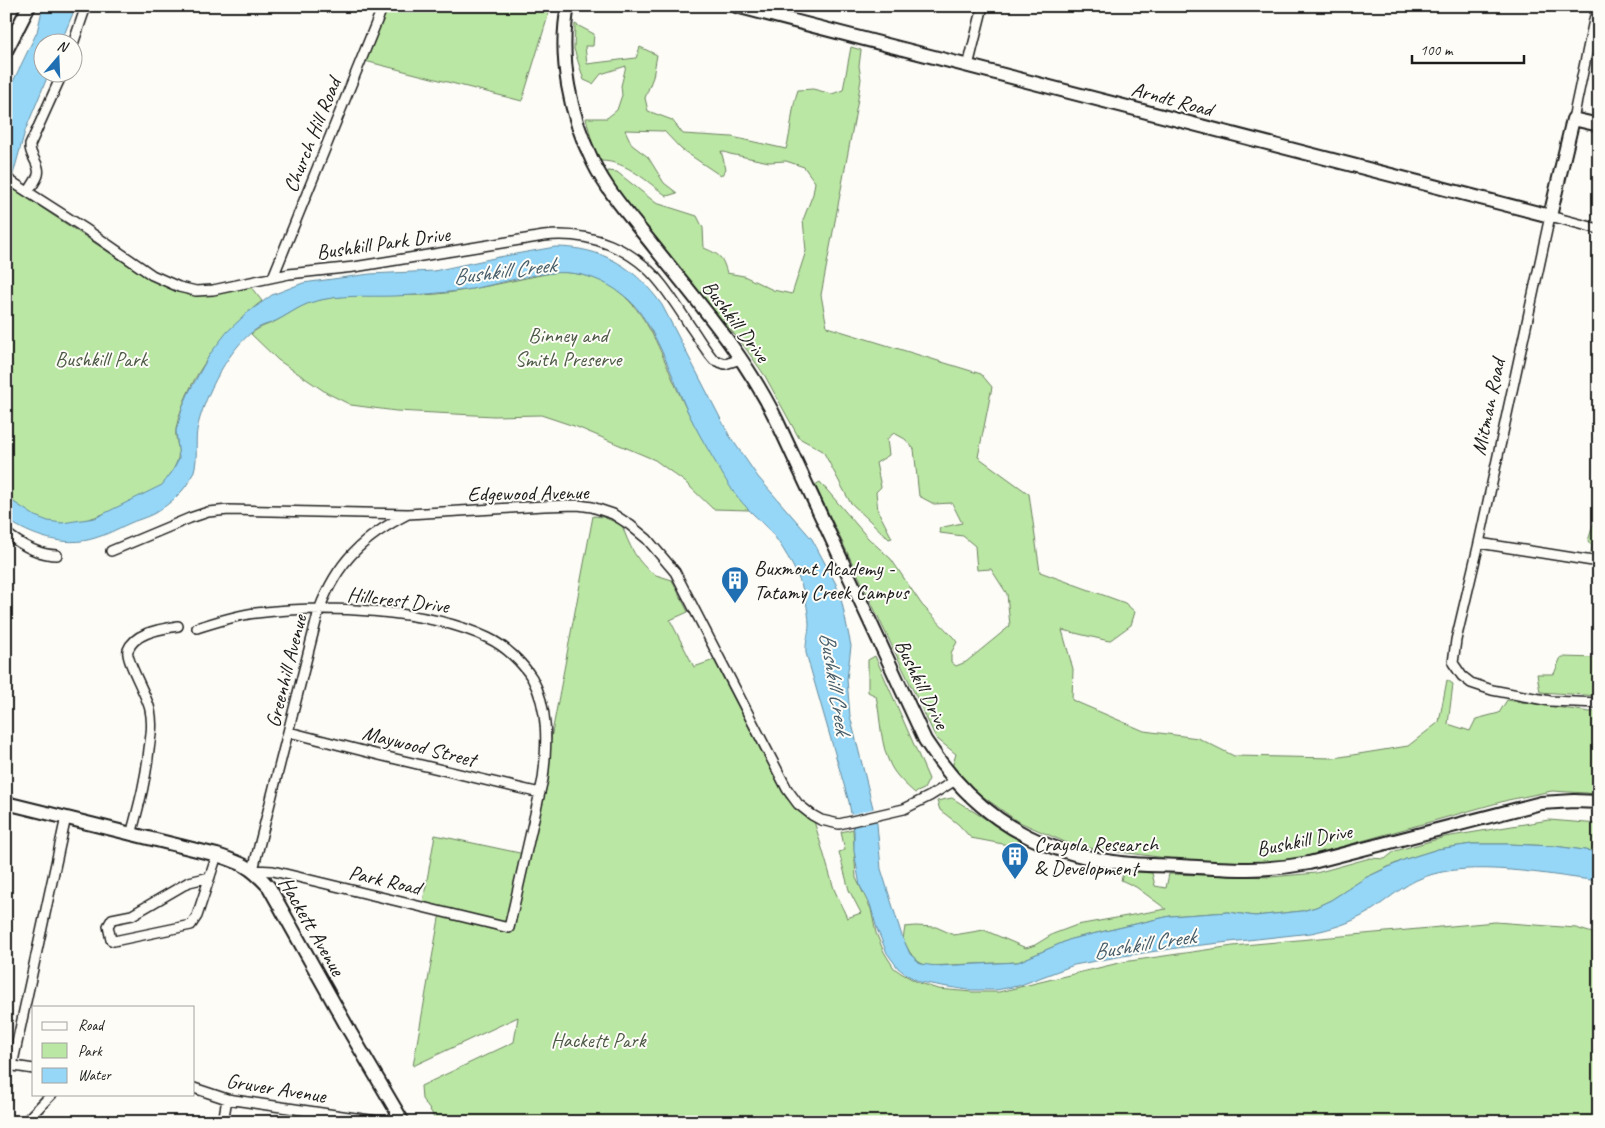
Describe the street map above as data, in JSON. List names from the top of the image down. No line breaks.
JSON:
{"streets":{"main road":["Arndt Road","Bushkill Drive","Mitman Road","Hackett Avenue"],"street":["Church Hill Road","Bushkill Park Drive","Edgewood Avenue","Hillcrest Drive","Greenhill Avenue","Maywood Street","Park Road","Gruver Avenue"]},"crossings":[["Arndt Road","Mitman Road"],["Church Hill Road","Bushkill Park Drive"],["Bushkill Park Drive","Bushkill Drive"],["Bushkill Drive","Edgewood Avenue"],["Edgewood Avenue","Greenhill Avenue"],["Hillcrest Drive","Greenhill Avenue"],["Hillcrest Drive","Maywood Street"],["Hillcrest Drive","Park Road"],["Greenhill Avenue","Maywood Street"],["Greenhill Avenue","Park Road"],["Greenhill Avenue","Hackett Avenue"],["Park Road","Hackett Avenue"]],"water":["Bushkill Creek"],"parks":["Binney and Smith Preserve","Bushkill Park","Hackett Park"],"places":{"building":["Buxmont Academy - Tatamy Creek Campus","Crayola Research & Development"]},"legend":["Road","Park","Water"],"scale_bar":"100 m","north":"top"}
